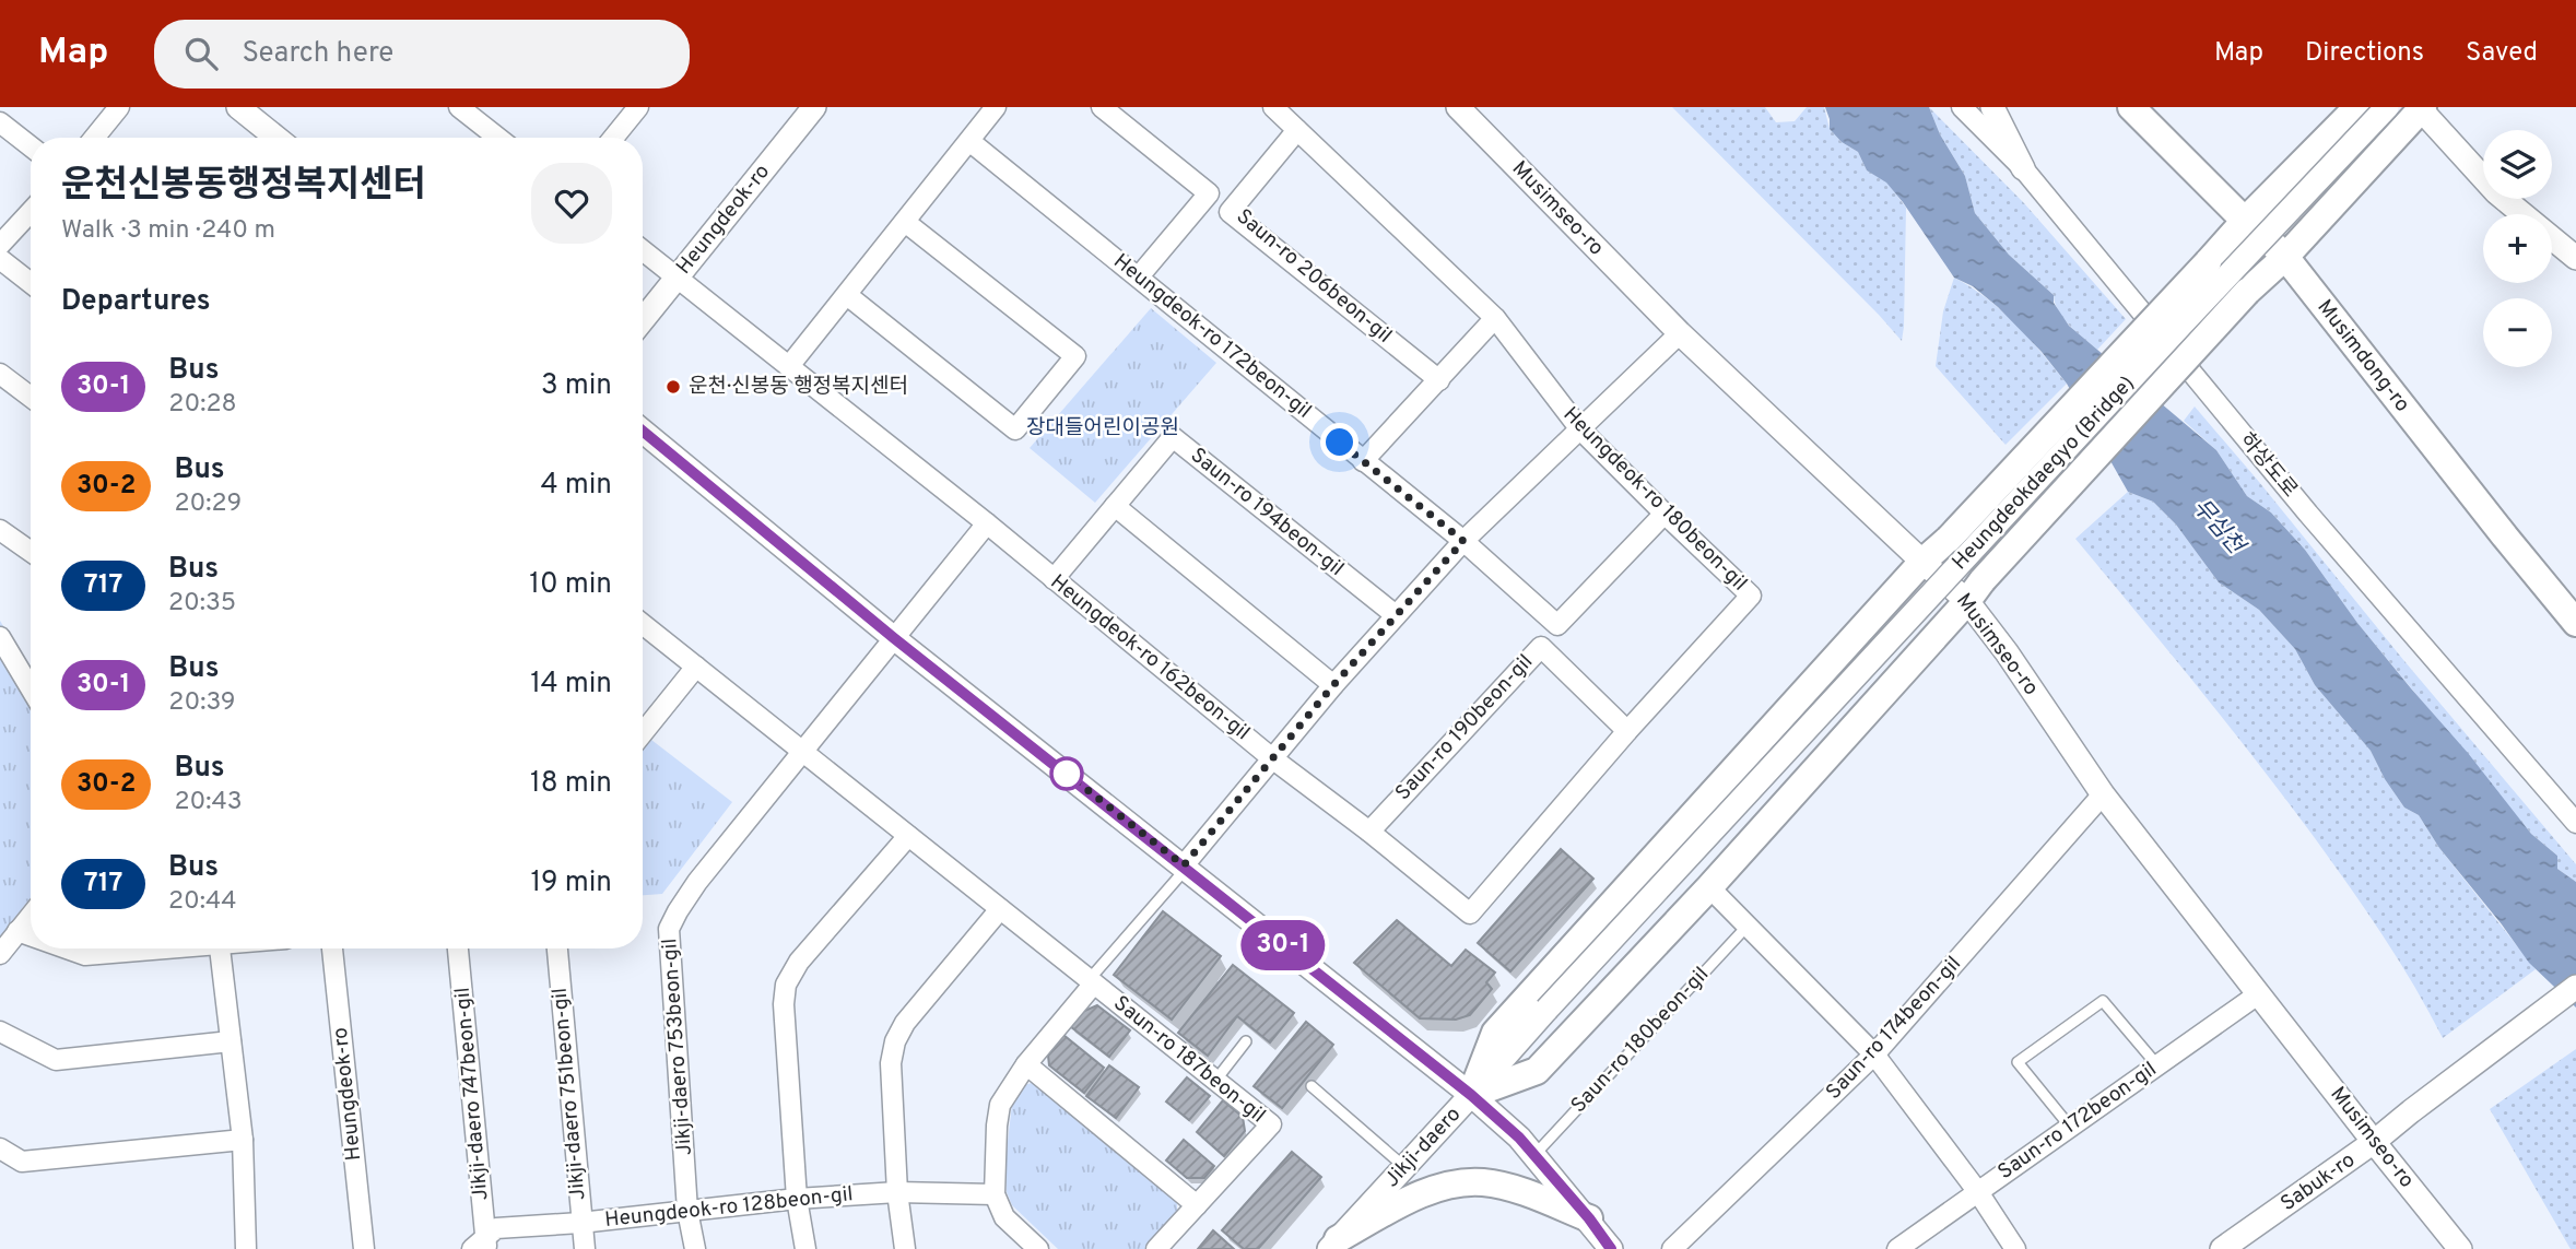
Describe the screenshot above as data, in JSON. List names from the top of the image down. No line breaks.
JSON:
{"streets":{"main road":["Musimdong-ro"],"street":["Musimseo-ro","Heungdeok-ro","Saun-ro 206beon-gil","Heungdeok-ro 172beon-gil","하상도로","Heungdeokdaegyo (Bridge)","Heungdeok-ro 180beon-gil","Saun-ro 194beon-gil","Heungdeok-ro 162beon-gil","Saun-ro 190beon-gil","Saun-ro 174beon-gil","Jikji-daero 753beon-gil","Saun-ro 187beon-gil","Jikji-daero 747beon-gil","Jikji-daero 751beon-gil","Saun-ro 172beon-gil","Jikji-daero","Sabuk-ro","Heungdeok-ro 128beon-gil"],"lane":["Saun-ro 180beon-gil"]},"crossings":[["Musimseo-ro","Saun-ro 174beon-gil"],["Musimseo-ro","Saun-ro 172beon-gil"],["Musimseo-ro","Sabuk-ro"],["Heungdeok-ro","Heungdeok-ro 162beon-gil"],["Saun-ro 206beon-gil","Heungdeok-ro 180beon-gil"],["Heungdeok-ro 172beon-gil","Heungdeok-ro 180beon-gil"],["Heungdeokdaegyo (Bridge)","Jikji-daero"],["Heungdeok-ro 180beon-gil","Heungdeok-ro 162beon-gil"],["Heungdeok-ro 180beon-gil","Saun-ro 190beon-gil"],["Saun-ro 194beon-gil","Heungdeok-ro 162beon-gil"],["Heungdeok-ro 162beon-gil","Saun-ro 190beon-gil"],["Jikji-daero 753beon-gil","Heungdeok-ro 128beon-gil"],["Jikji-daero 747beon-gil","Heungdeok-ro 128beon-gil"],["Jikji-daero 751beon-gil","Heungdeok-ro 128beon-gil"]],"water":["무심천"],"parks":["장대들어린이공원"],"places":["운천·신봉동 행정복지센터"],"lines":["bus line 30-1"],"page":{"header":"Map","search":"Search here","nav":["Map","Directions","Saved"],"on_map":"30-1","map_buttons":["+","−"],"heading":[["운천신봉동행정복지센터","Walk · 3 min · 240 m"],"Departures"],"list":[{"mark":"30-1","name":"Bus","note":"20:28","value":"3 min"},{"mark":"30-2","name":"Bus","note":"20:29","value":"4 min"},{"mark":"717","name":"Bus","note":"20:35","value":"10 min"},{"mark":"30-1","name":"Bus","note":"20:39","value":"14 min"},{"mark":"30-2","name":"Bus","note":"20:43","value":"18 min"},{"mark":"717","name":"Bus","note":"20:44","value":"19 min"}]}}
